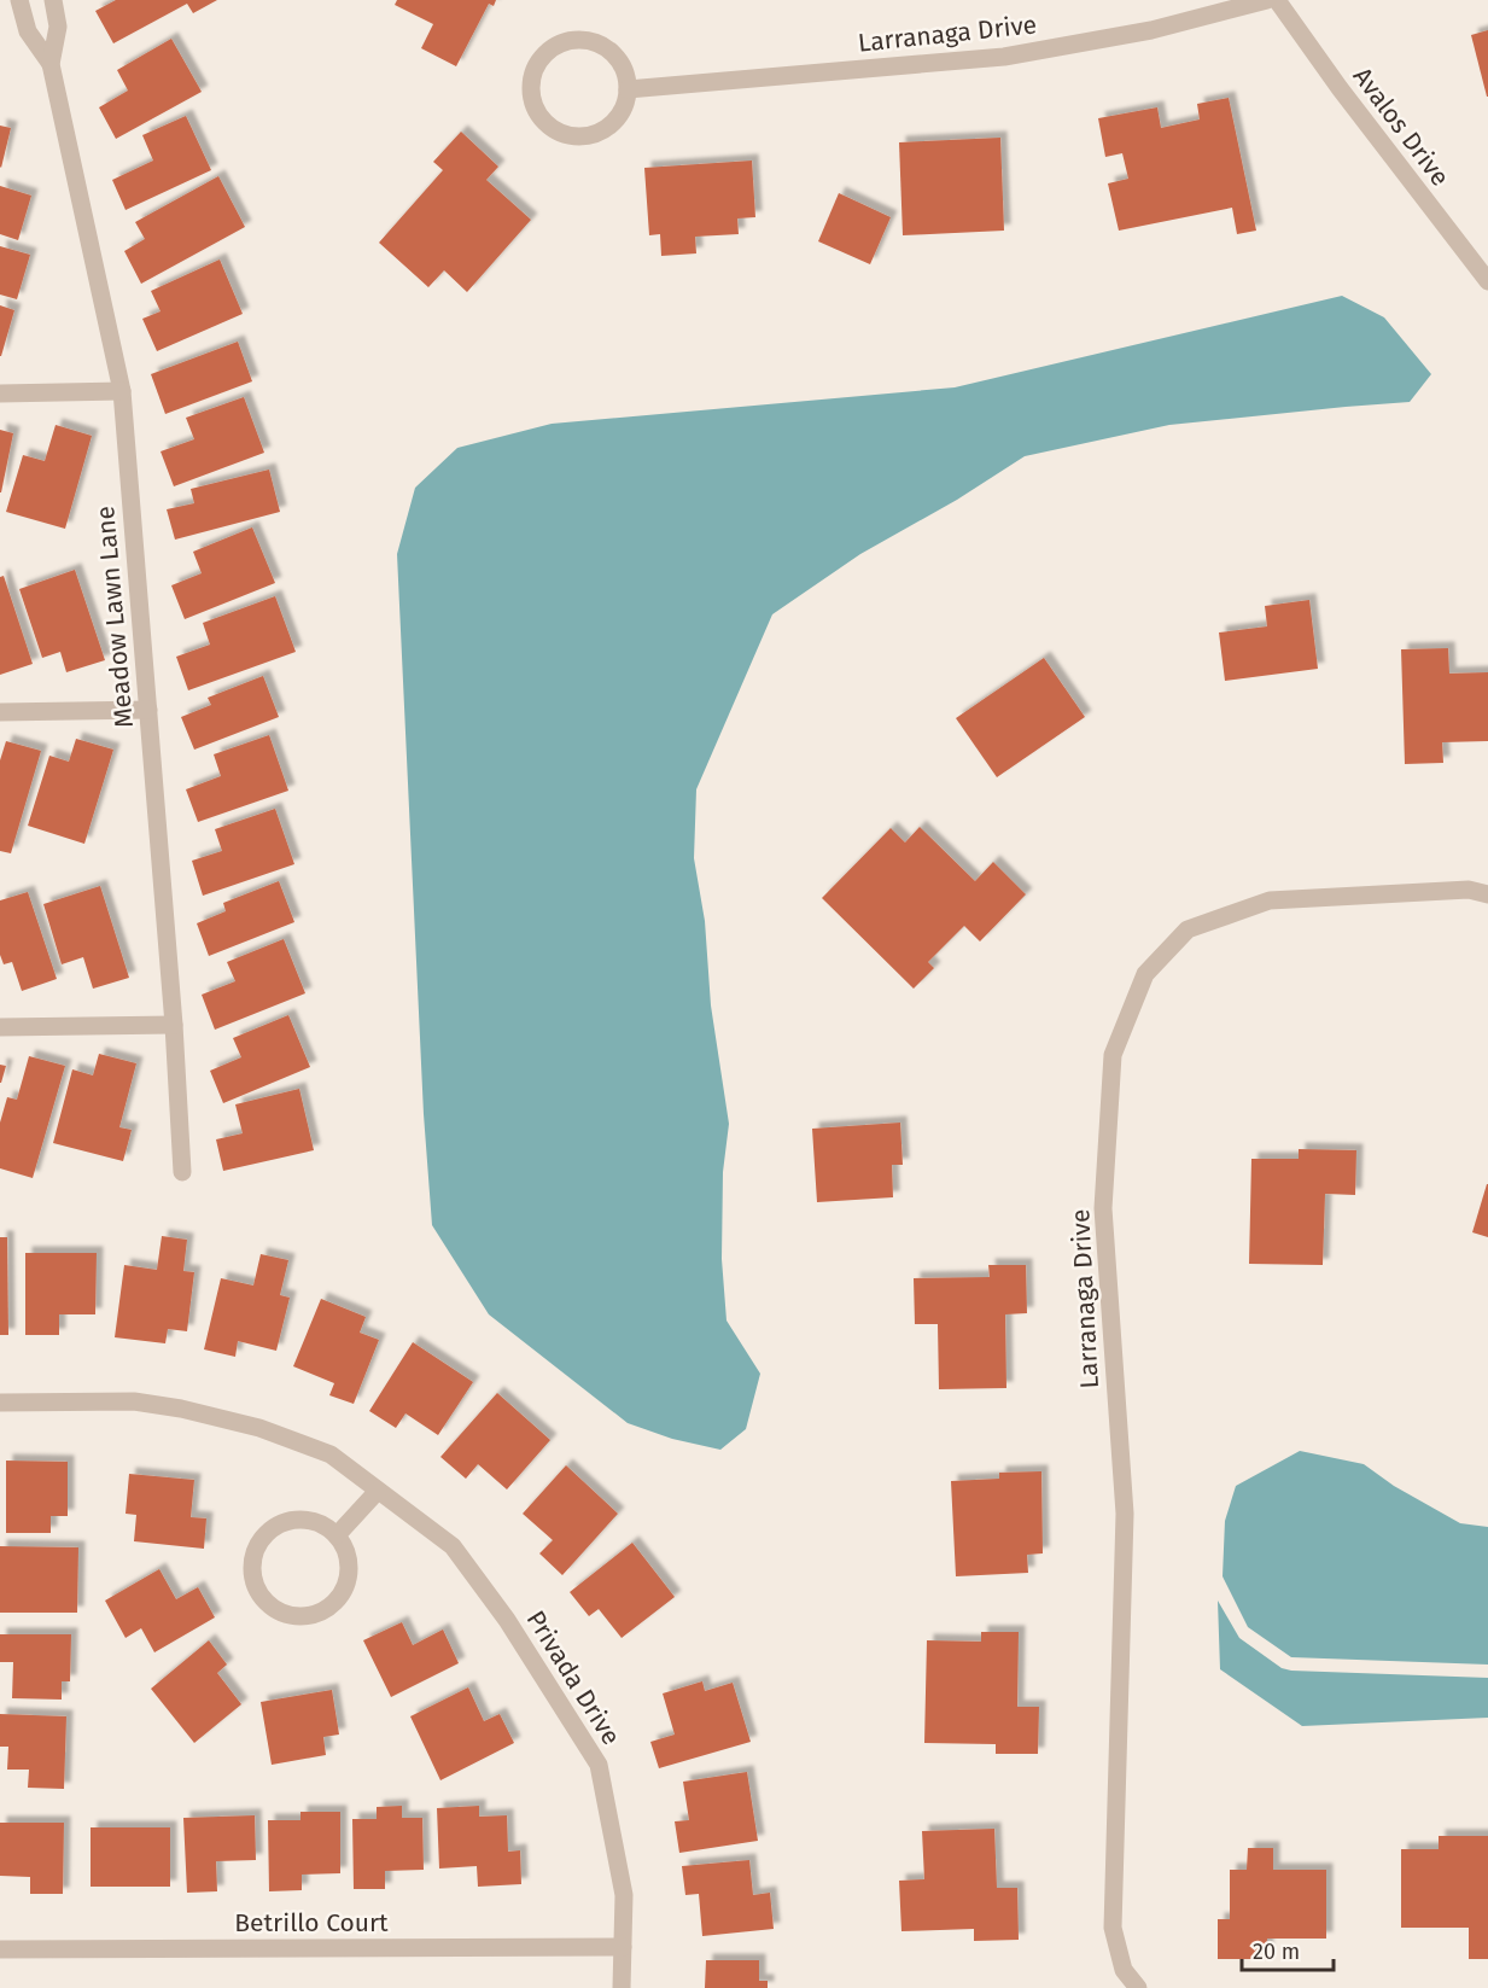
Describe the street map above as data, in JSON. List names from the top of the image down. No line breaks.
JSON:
{"streets":{"street":["Larranaga Drive","Avalos Drive","Meadow Lawn Lane","Privada Drive","Betrillo Court"]},"crossings":[["Privada Drive","Betrillo Court"]],"scale_bar":"20 m"}
